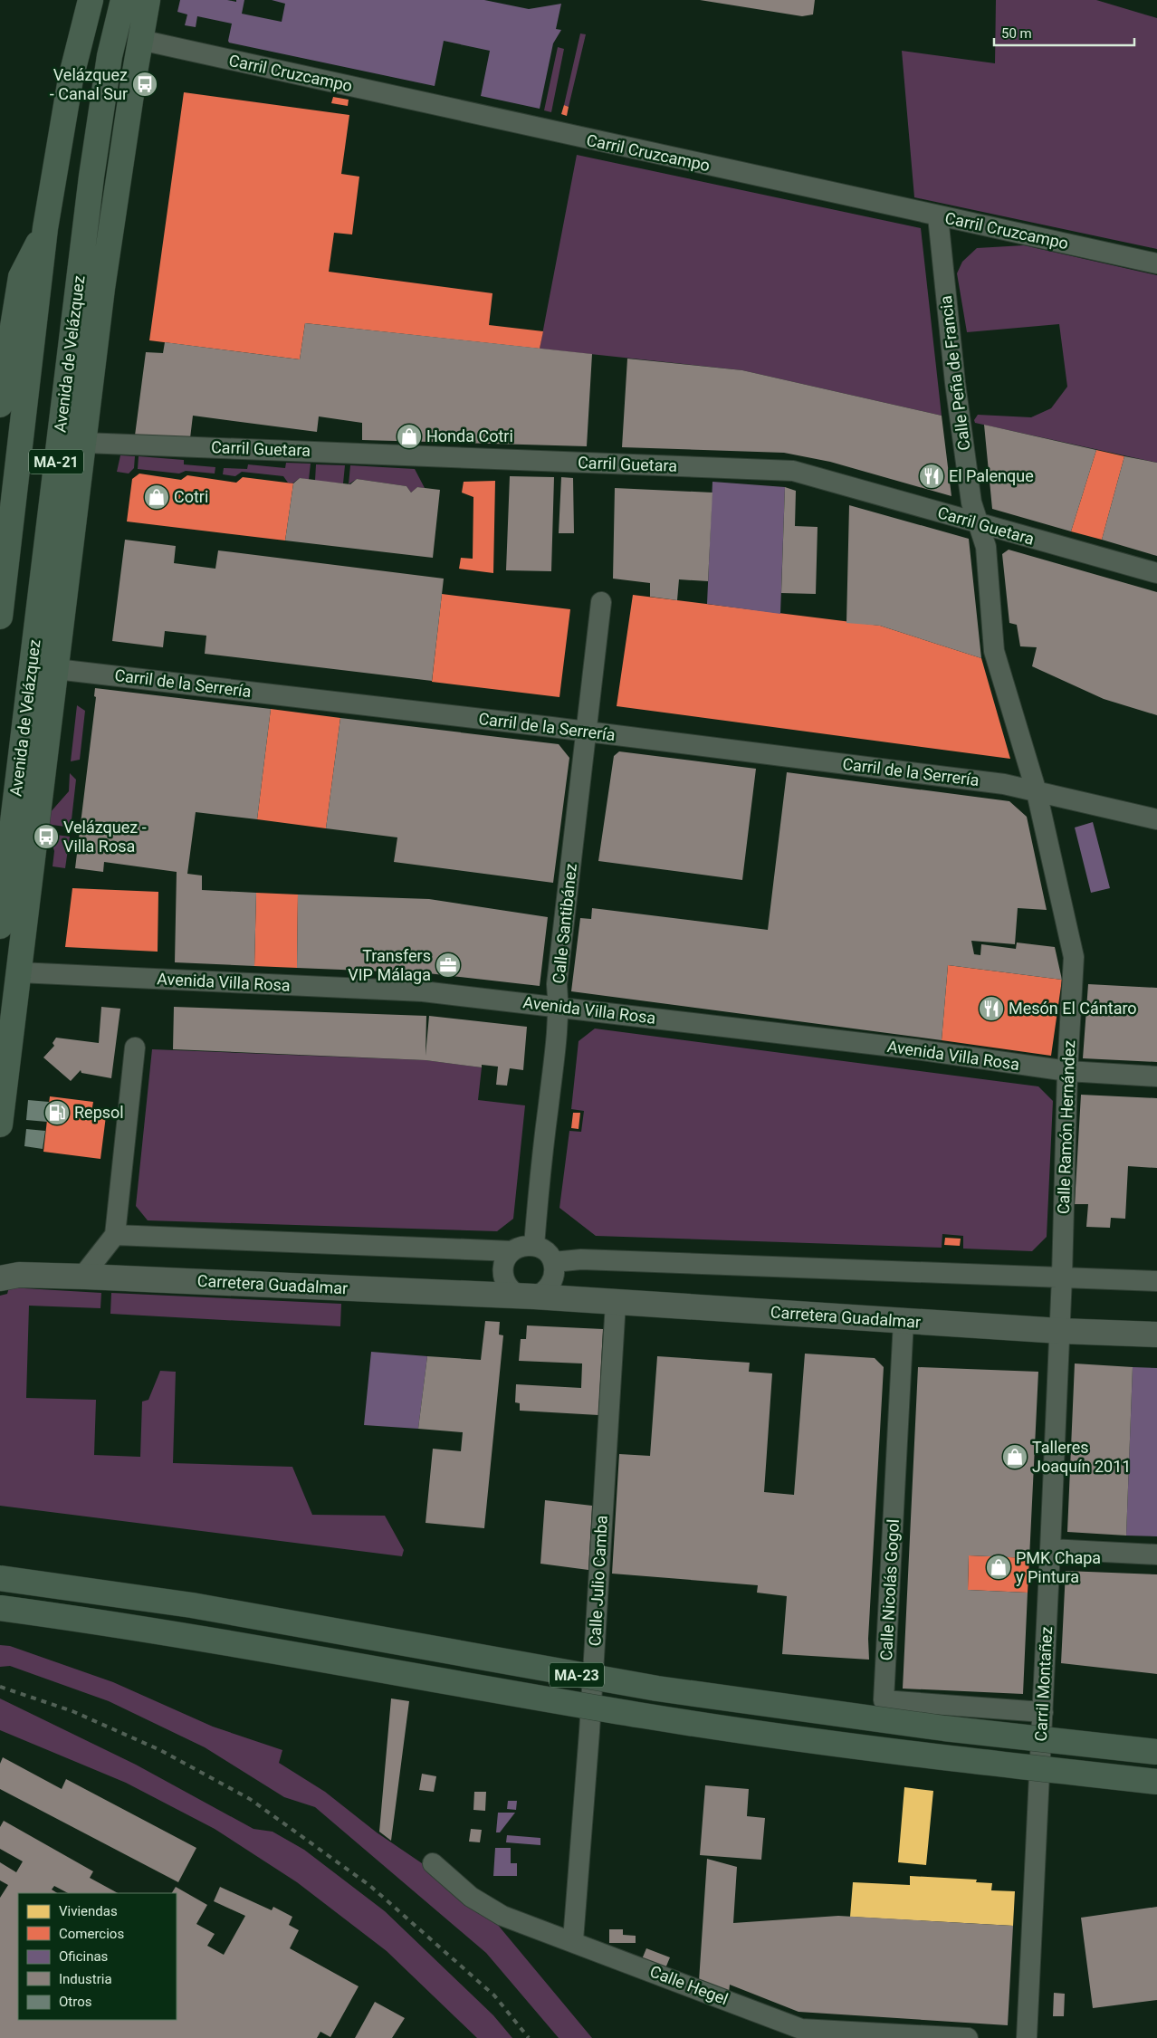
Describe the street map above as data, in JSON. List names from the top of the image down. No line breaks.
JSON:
{"streets":{"highway":["Avenida de Velázquez","MA-21","MA-23"],"street":["Carril Cruzcampo","Calle Peña de Francia","Carril Guetara","Carril de la Serrería","Calle Santibánez","Avenida Villa Rosa","Calle Ramón Hernández","Carretera Guadalmar","Calle Julio Camba","Calle Nicolás Gogol","Carril Montañez","Calle Hegel"]},"crossings":[["Carril Cruzcampo","Calle Peña de Francia"],["Calle Peña de Francia","Carril Guetara"],["Calle Peña de Francia","Carril de la Serrería"],["Calle Peña de Francia","Calle Ramón Hernández"],["Carril de la Serrería","Calle Santibánez"],["Carril de la Serrería","Calle Ramón Hernández"],["Calle Santibánez","Avenida Villa Rosa"],["Calle Santibánez","Carretera Guadalmar"],["Avenida Villa Rosa","Calle Ramón Hernández"],["Calle Ramón Hernández","Carretera Guadalmar"],["Calle Ramón Hernández","Carril Montañez"],["Carretera Guadalmar","Calle Julio Camba"],["Carretera Guadalmar","Calle Nicolás Gogol"],["Carretera Guadalmar","Carril Montañez"],["Calle Julio Camba","Calle Hegel"],["Calle Nicolás Gogol","Carril Montañez"]],"places":{"bus stop":["Velázquez - Canal Sur","Velázquez - Villa Rosa"],"shop":["Honda Cotri","Cotri","Talleres Joaquín 2011","PMK Chapa y Pintura"],"restaurant":["El Palenque","Mesón El Cántaro"],"office":["Transfers VIP Málaga"],"fuel station":["Repsol"]},"legend":["Viviendas","Comercios","Oficinas","Industria","Otros"],"scale_bar":"50 m"}
